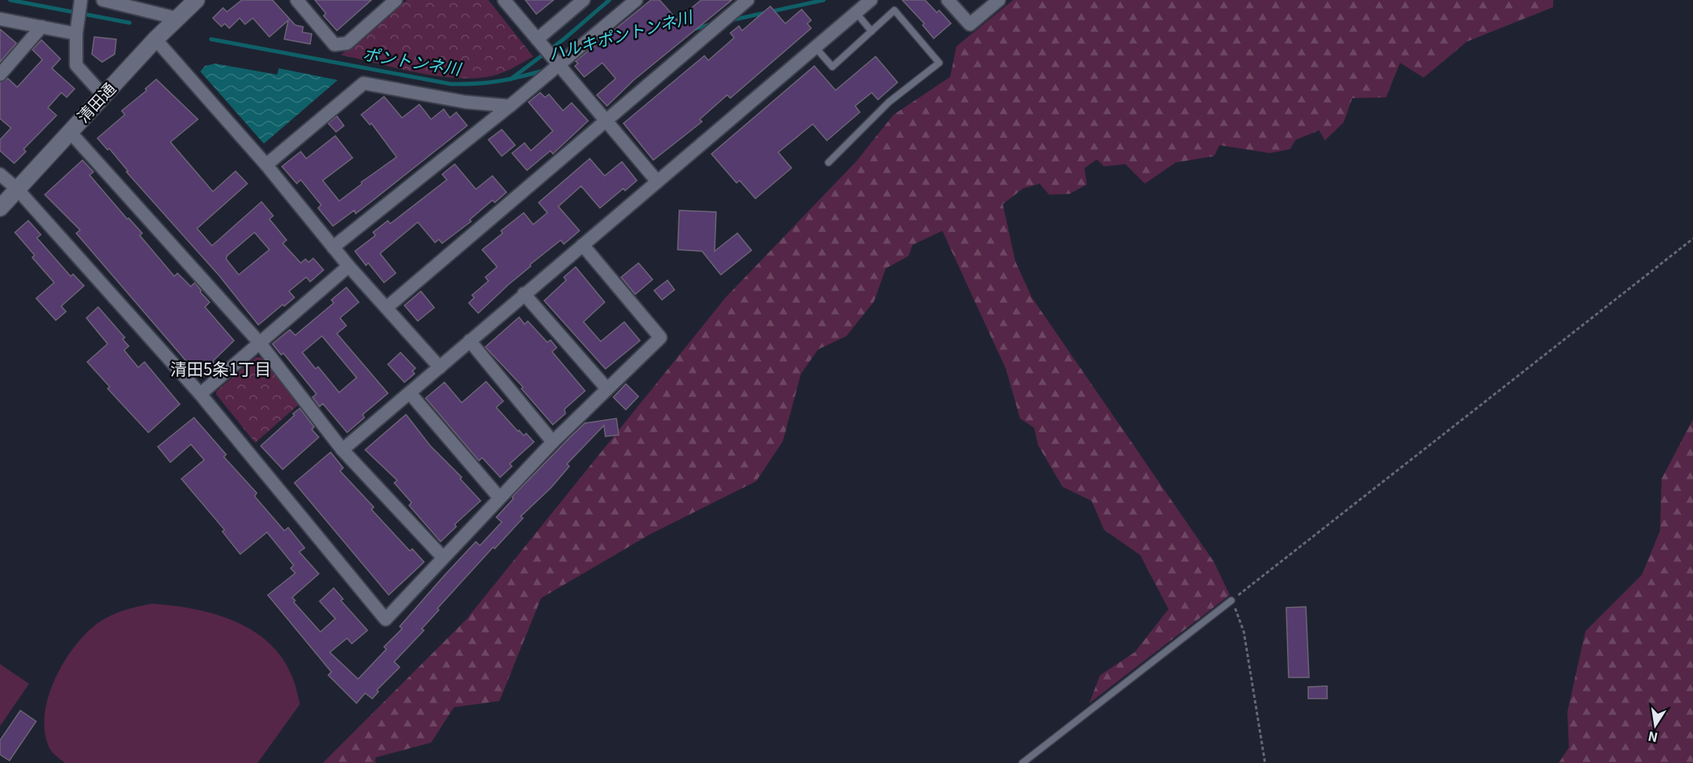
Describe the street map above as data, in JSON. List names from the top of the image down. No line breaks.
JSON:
{"streets":{"street":["清田通"]},"districts":["清田5条1丁目"],"water":["ハルキポントンネ川","ポントンネ川"],"north":"bottom"}
